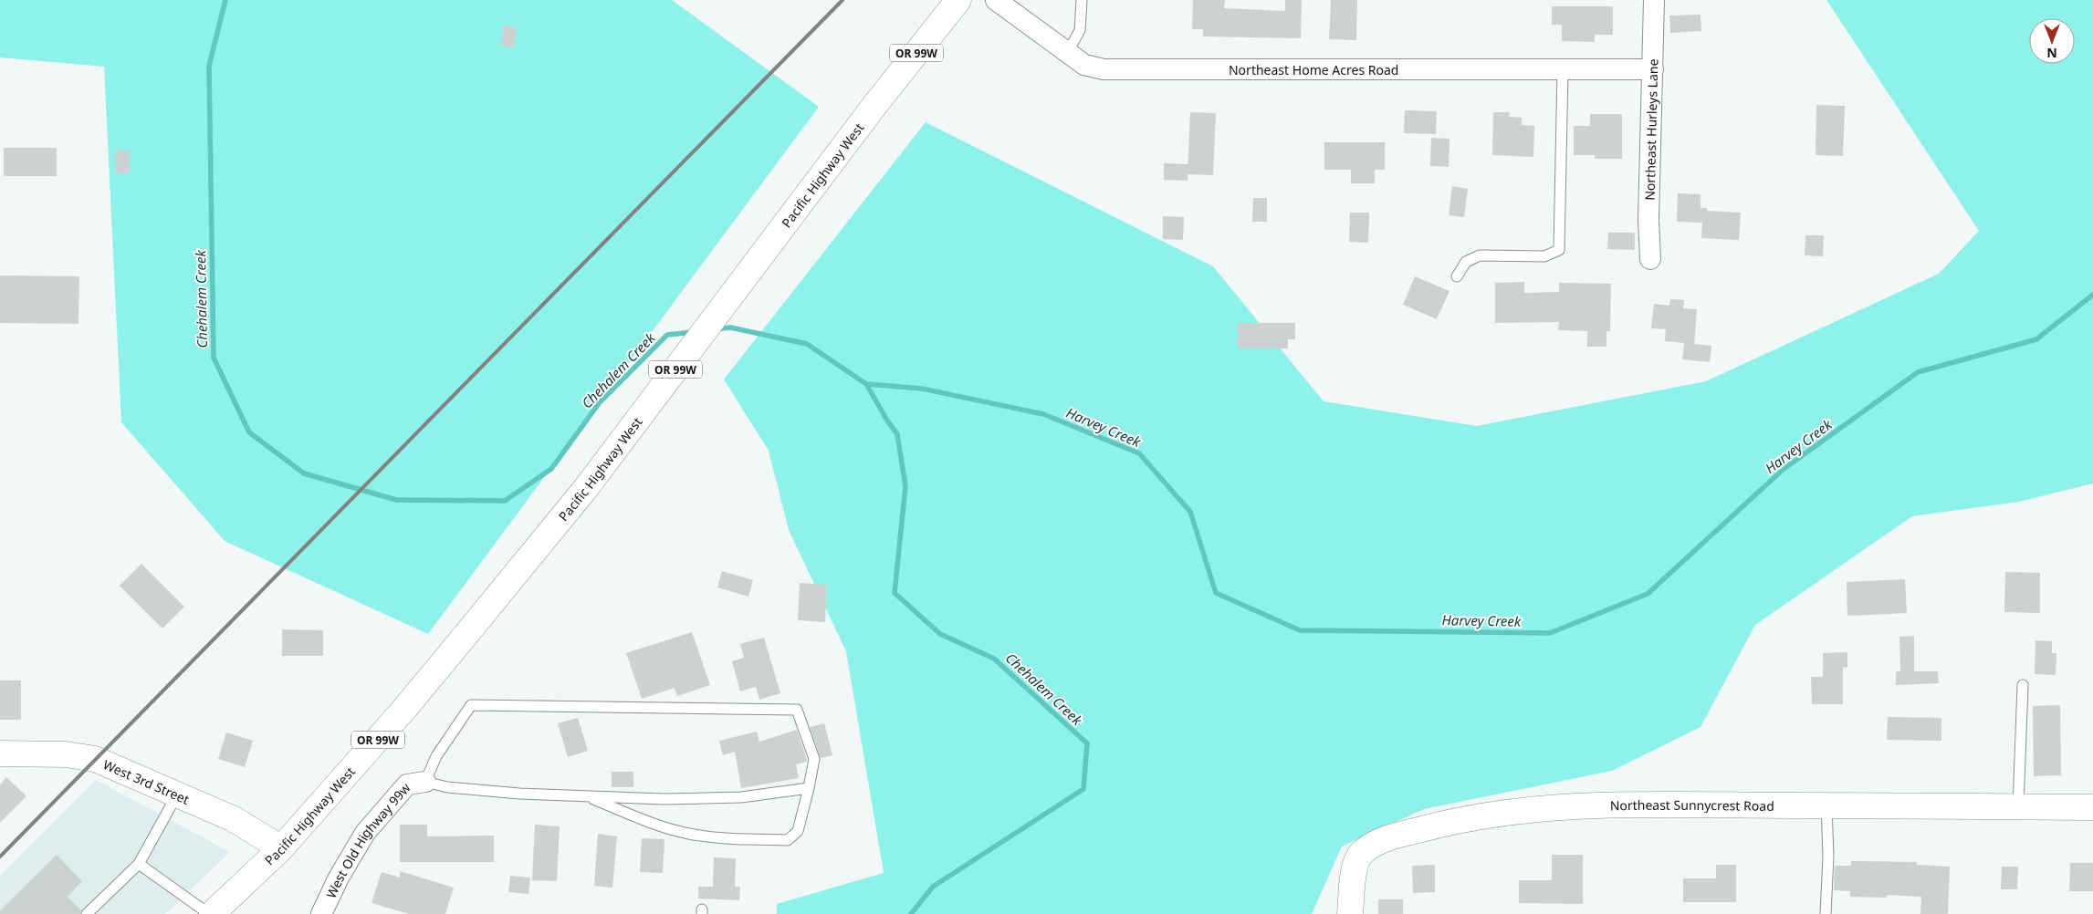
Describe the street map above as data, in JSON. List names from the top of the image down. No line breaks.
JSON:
{"streets":{"main road":["OR 99W","Pacific Highway West","West 3rd Street","Northeast Sunnycrest Road"],"street":["Northeast Home Acres Road","Northeast Hurleys Lane","West Old Highway 99w"]},"crossings":[["Northeast Home Acres Road","Northeast Hurleys Lane"],["Pacific Highway West","West 3rd Street"]],"water":["Chehalem Creek","Harvey Creek"],"north":"bottom"}
